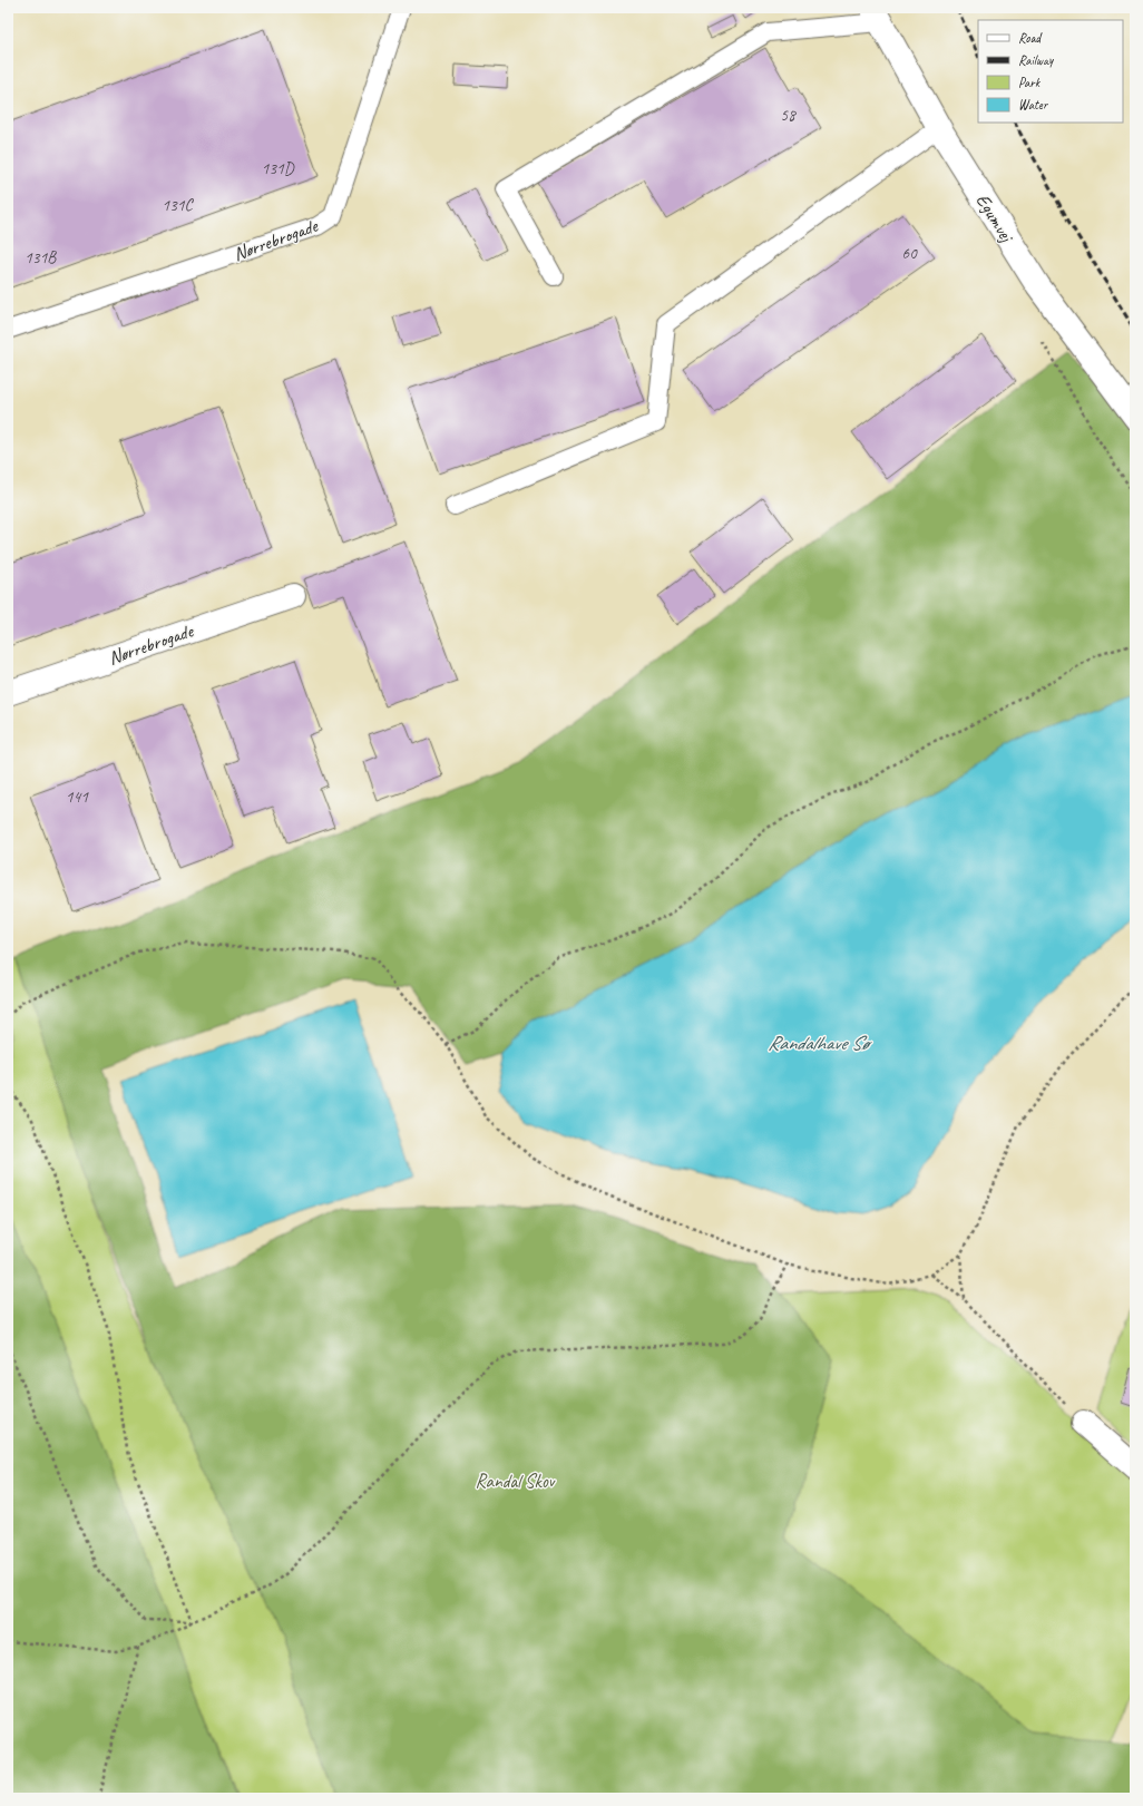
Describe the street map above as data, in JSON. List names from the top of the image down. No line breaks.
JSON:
{"streets":{"street":["Egumvej","Nørrebrogade"]},"water":["Randalhave Sø"],"parks":["Randal Skov"],"house_numbers":["58","131D","131C","60","131B","141"],"legend":["Road","Railway","Park","Water"]}
